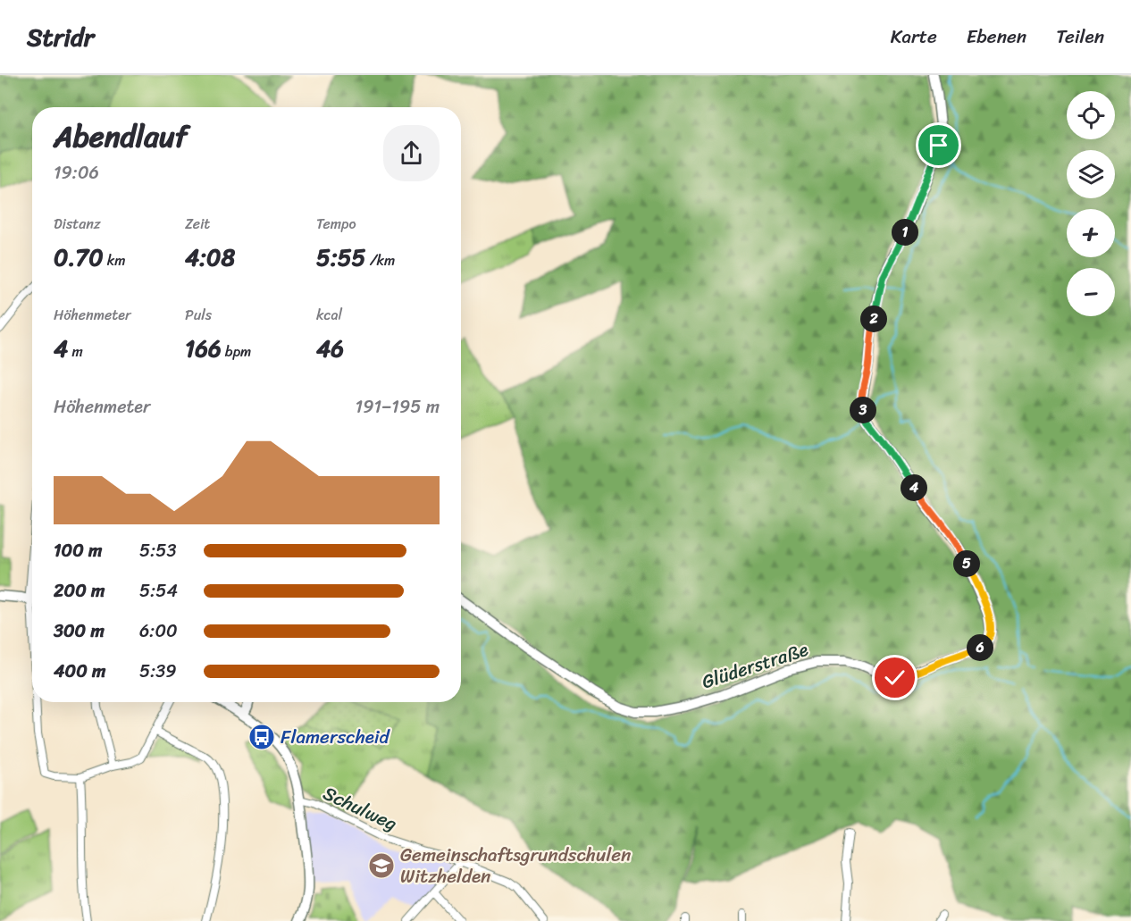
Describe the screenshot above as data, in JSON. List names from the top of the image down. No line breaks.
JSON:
{"streets":{"main road":["Glüderstraße"],"street":["Schulweg"]},"places":{"bus stop":["Flamerscheid"],"school or university":["Gemeinschaftsgrundschulen Witzhelden"]},"page":{"header":"Stridr","nav":["Karte","Ebenen","Teilen"],"map_buttons":["+","−"],"heading":["Abendlauf","19:06"],"stats":[["Distanz","0.70 km"],["Zeit","4:08"],["Tempo","5:55 /km"],["Höhenmeter","4 m"],["Puls","166 bpm"],["kcal","46"]],"pins":["1","2","3","4","5","6"],"chart":["Höhenmeter","191–195 m"],"list":[{"name":"100 m","note":"5:53"},{"name":"200 m","note":"5:54"},{"name":"300 m","note":"6:00"},{"name":"400 m","note":"5:39"}]}}
